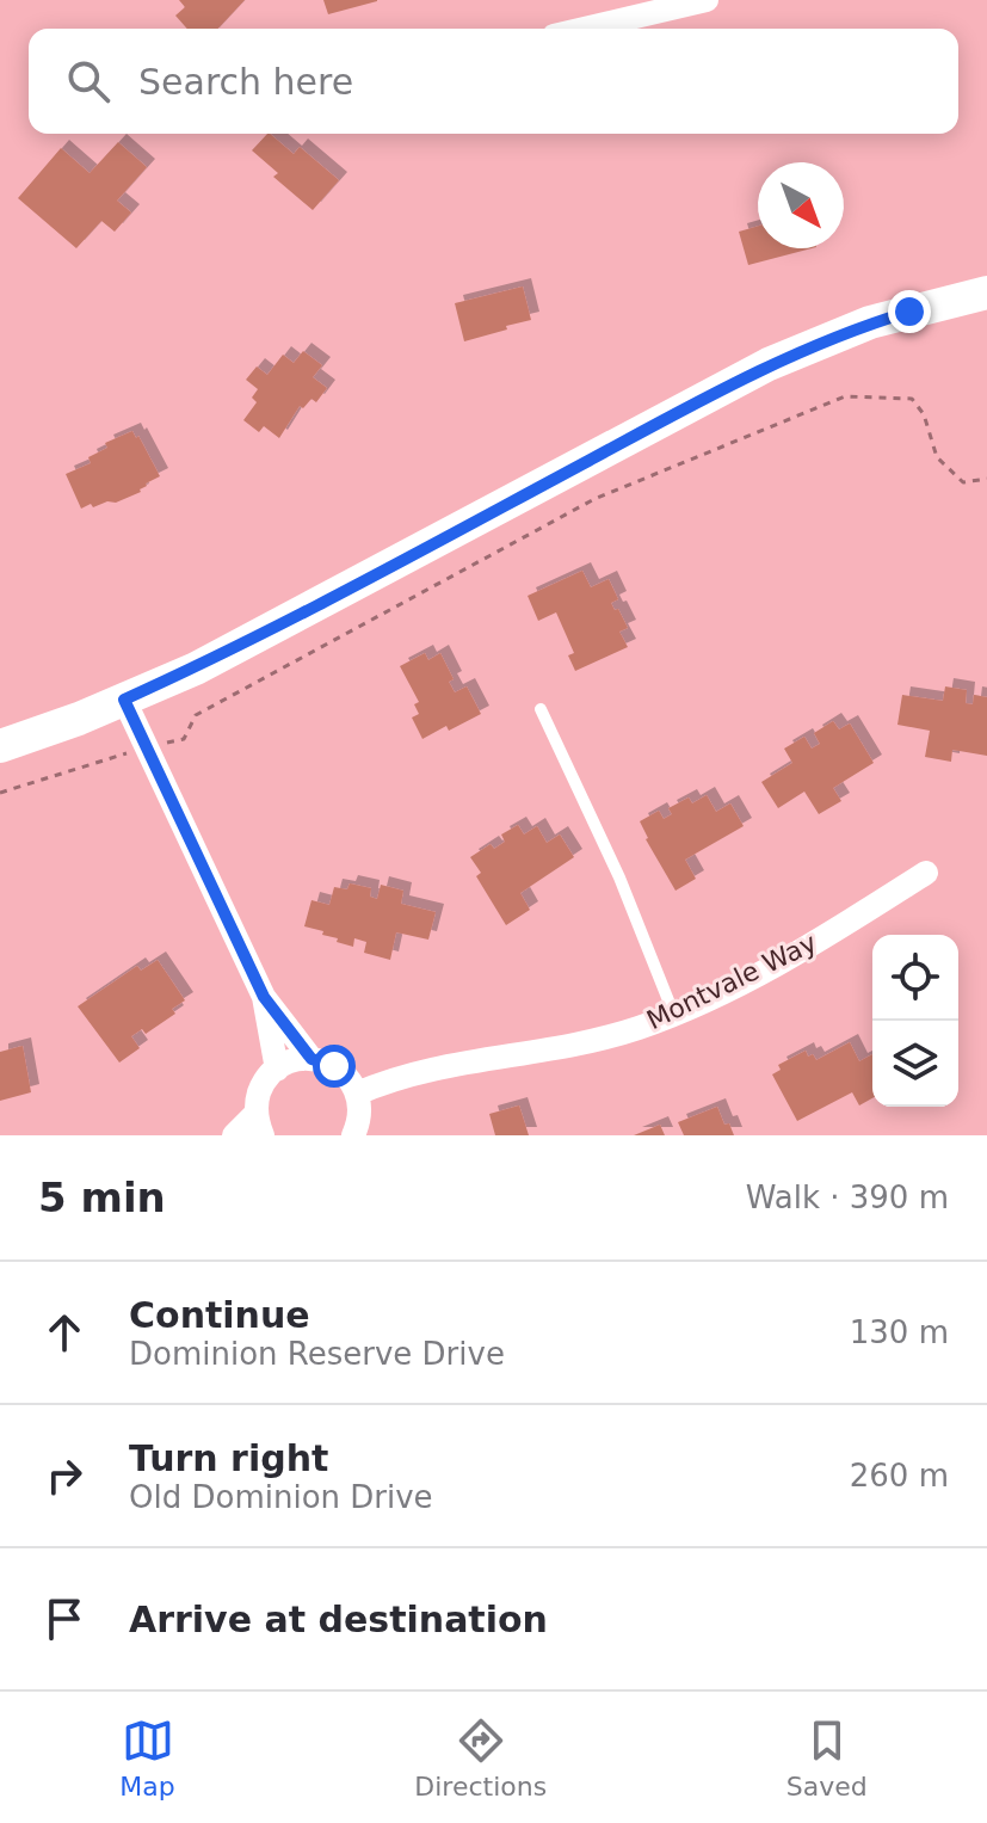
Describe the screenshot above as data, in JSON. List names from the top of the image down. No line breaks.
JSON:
{"streets":{"street":["Montvale Way"]},"north":"bottom right","page":{"search":"Search here","heading":["5 min","Walk · 390 m"],"list":[["Continue","Dominion Reserve Drive","130 m"],["Turn right","Old Dominion Drive","260 m"],"Arrive at destination"],"nav":["Map","Directions","Saved"]}}
